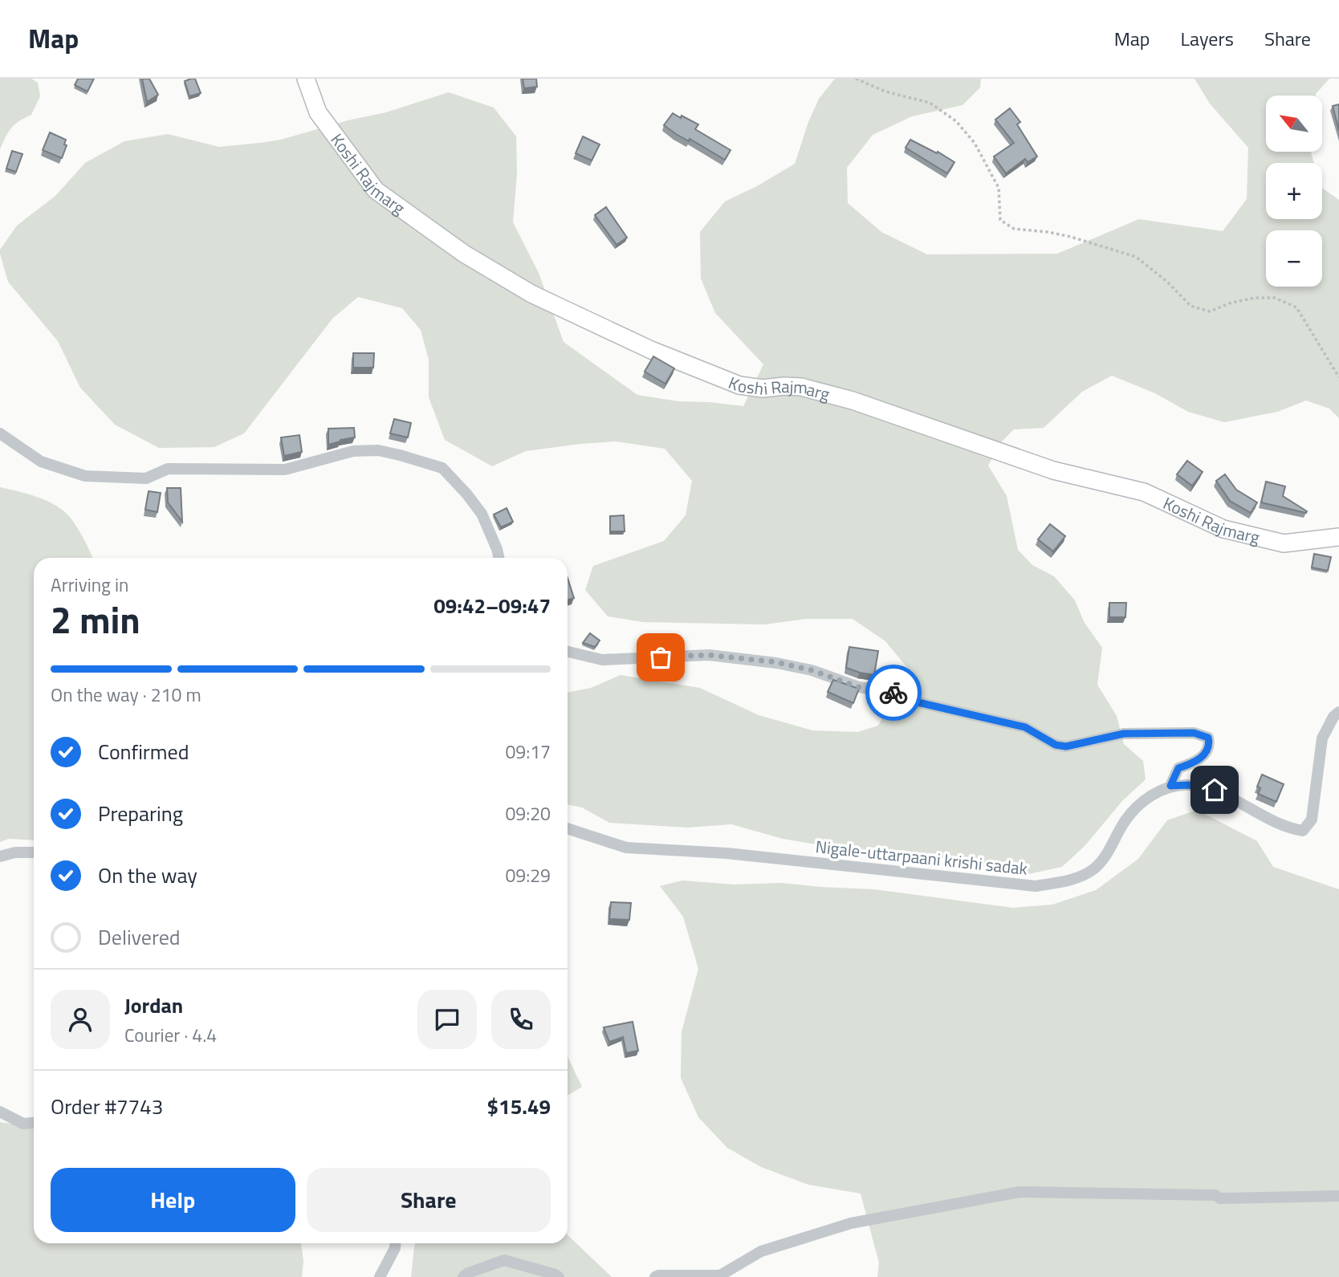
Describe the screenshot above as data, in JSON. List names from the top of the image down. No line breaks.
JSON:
{"streets":{"main road":["Koshi Rajmarg"],"street":["Nigale-uttarpaani krishi sadak"]},"north":"top left","page":{"header":"Map","nav":["Map","Layers","Share"],"map_buttons":["+","−"],"heading":["2 min","Arriving in","09:42–09:47"],"panel":["Jordan","Courier · 4.4","Order #7743","$15.49"],"bar":"On the way · 210 m","list":[["Confirmed","09:17"],["Preparing","09:20"],["On the way","09:29"],"Delivered"],"buttons":["Help","Share"]}}
